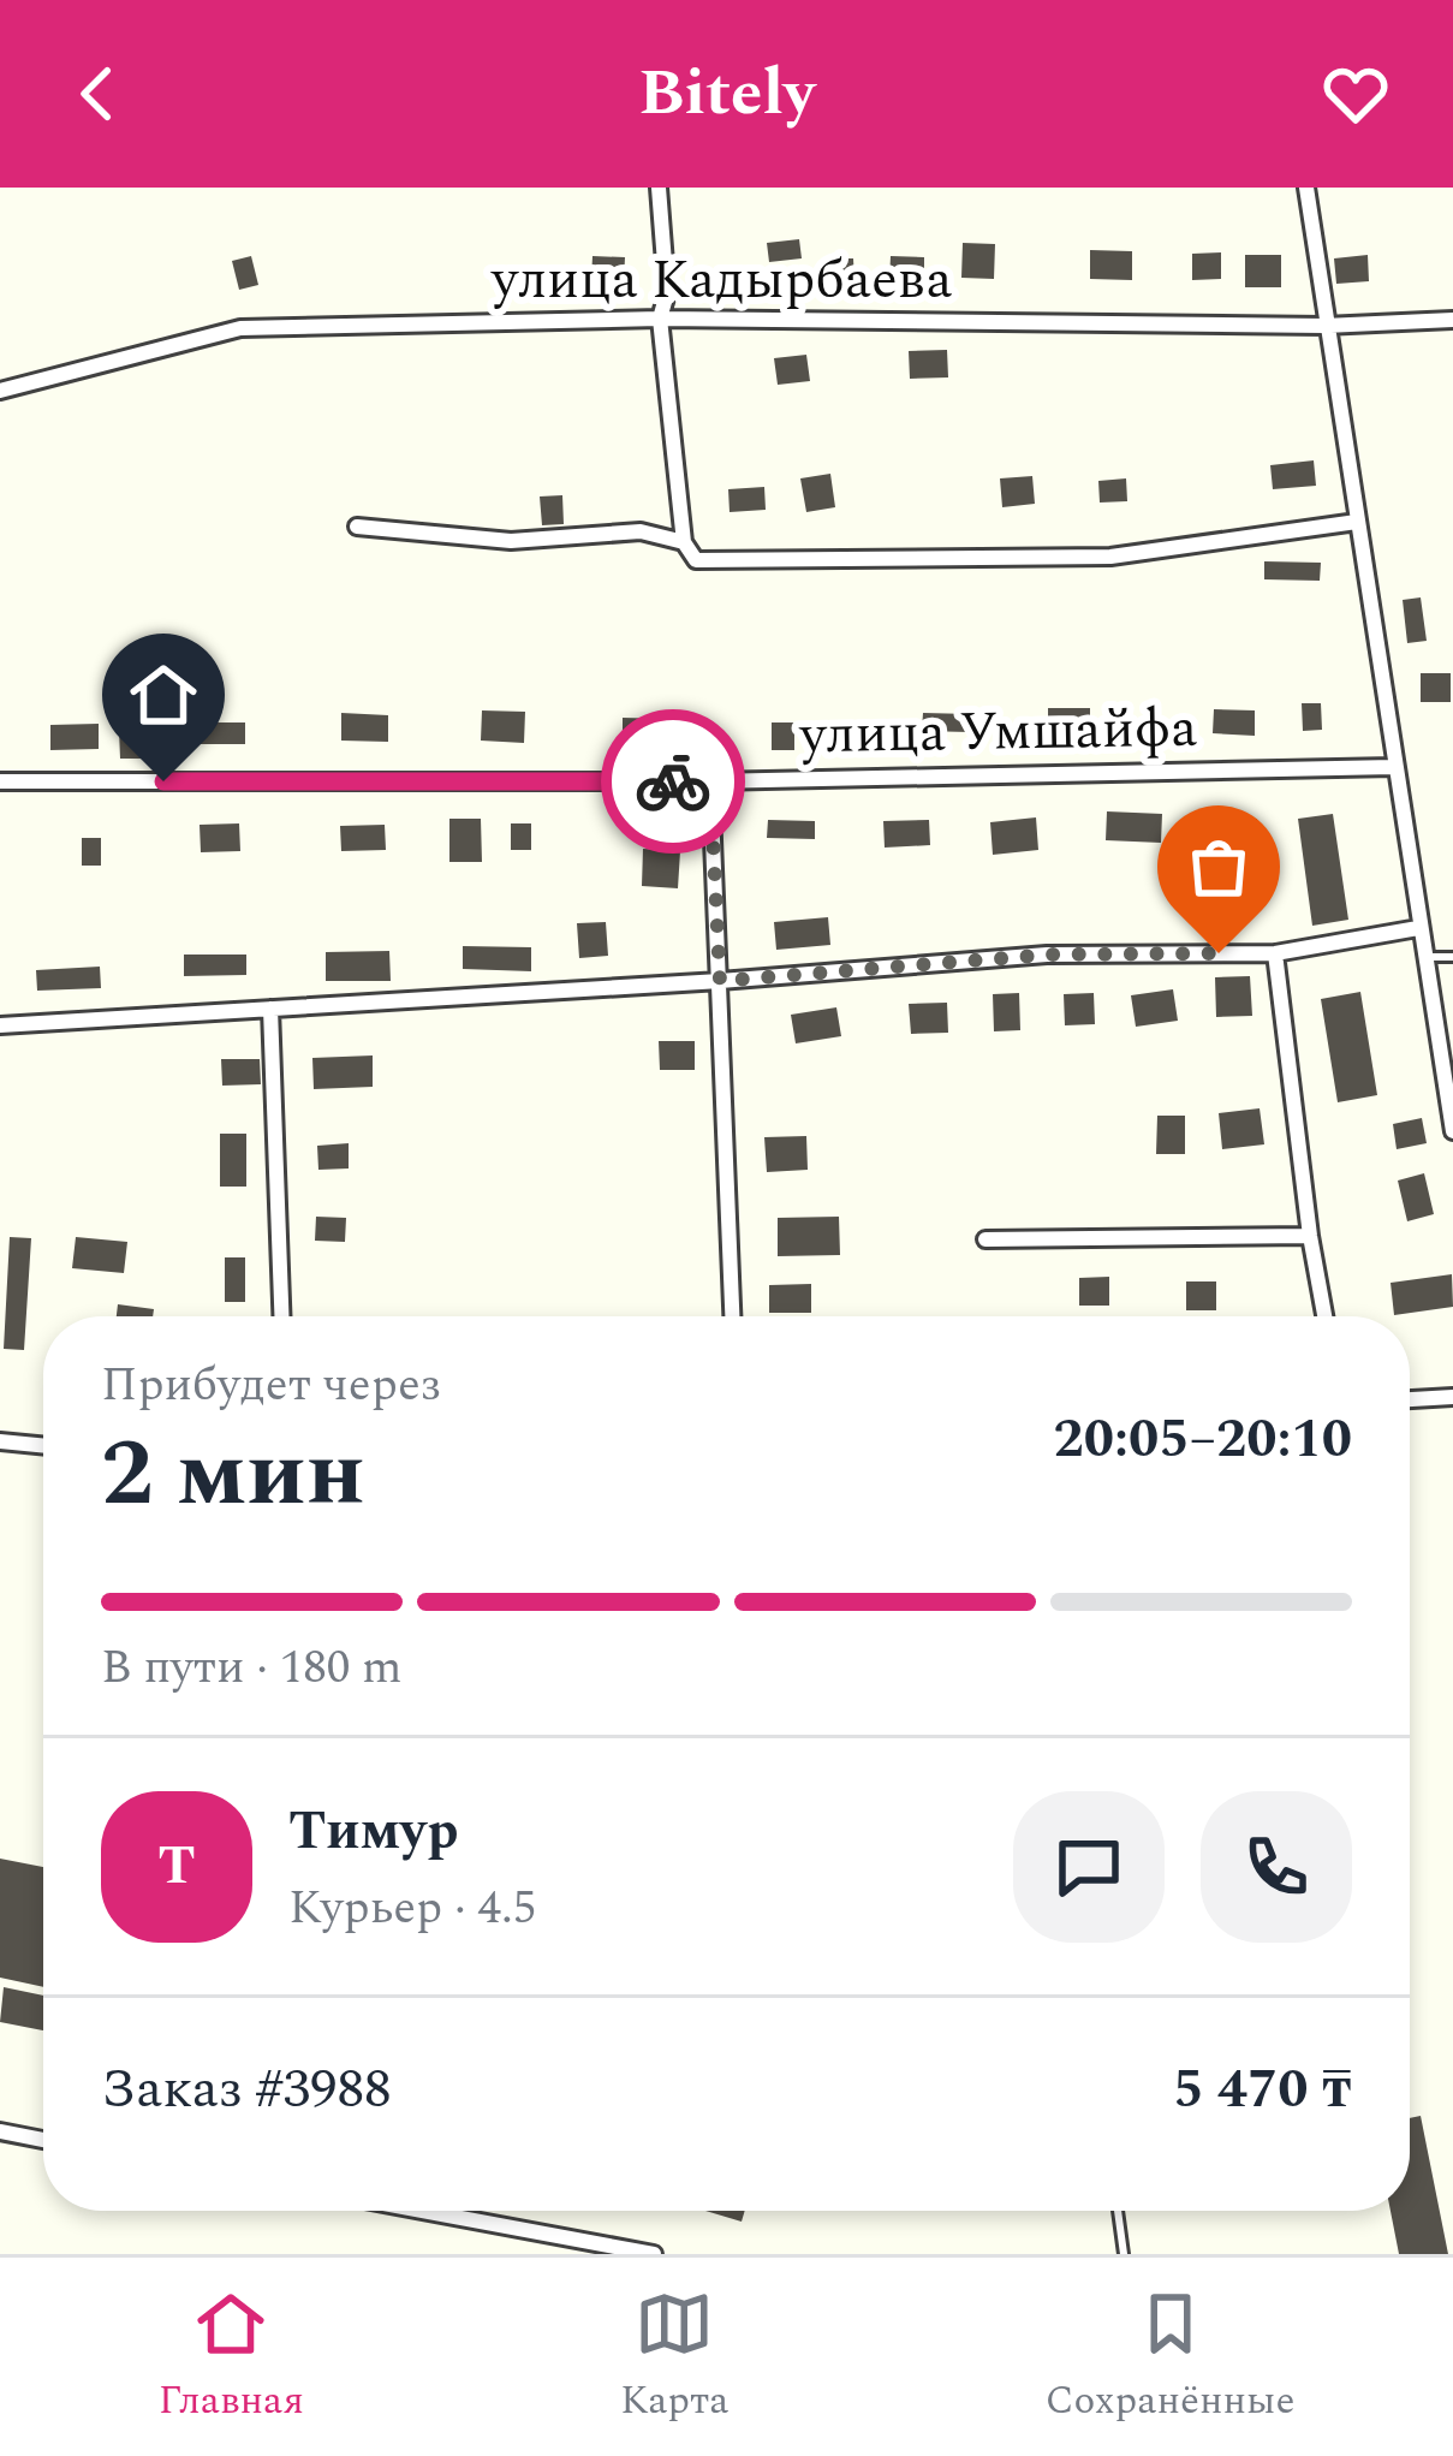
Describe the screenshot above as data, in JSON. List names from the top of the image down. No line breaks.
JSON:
{"streets":{"street":["улица Кадырбаева","улица Умшайфа"]},"page":{"header":"Bitely","heading":["2 мин","Прибудет через","20:05–20:10"],"panel":["Тимур","Курьер · 4.5","Заказ #3988","5 470 ₸"],"bar":"В пути · 180 m","round":"Т","tabs":["Главная","Карта","Сохранённые"]}}
